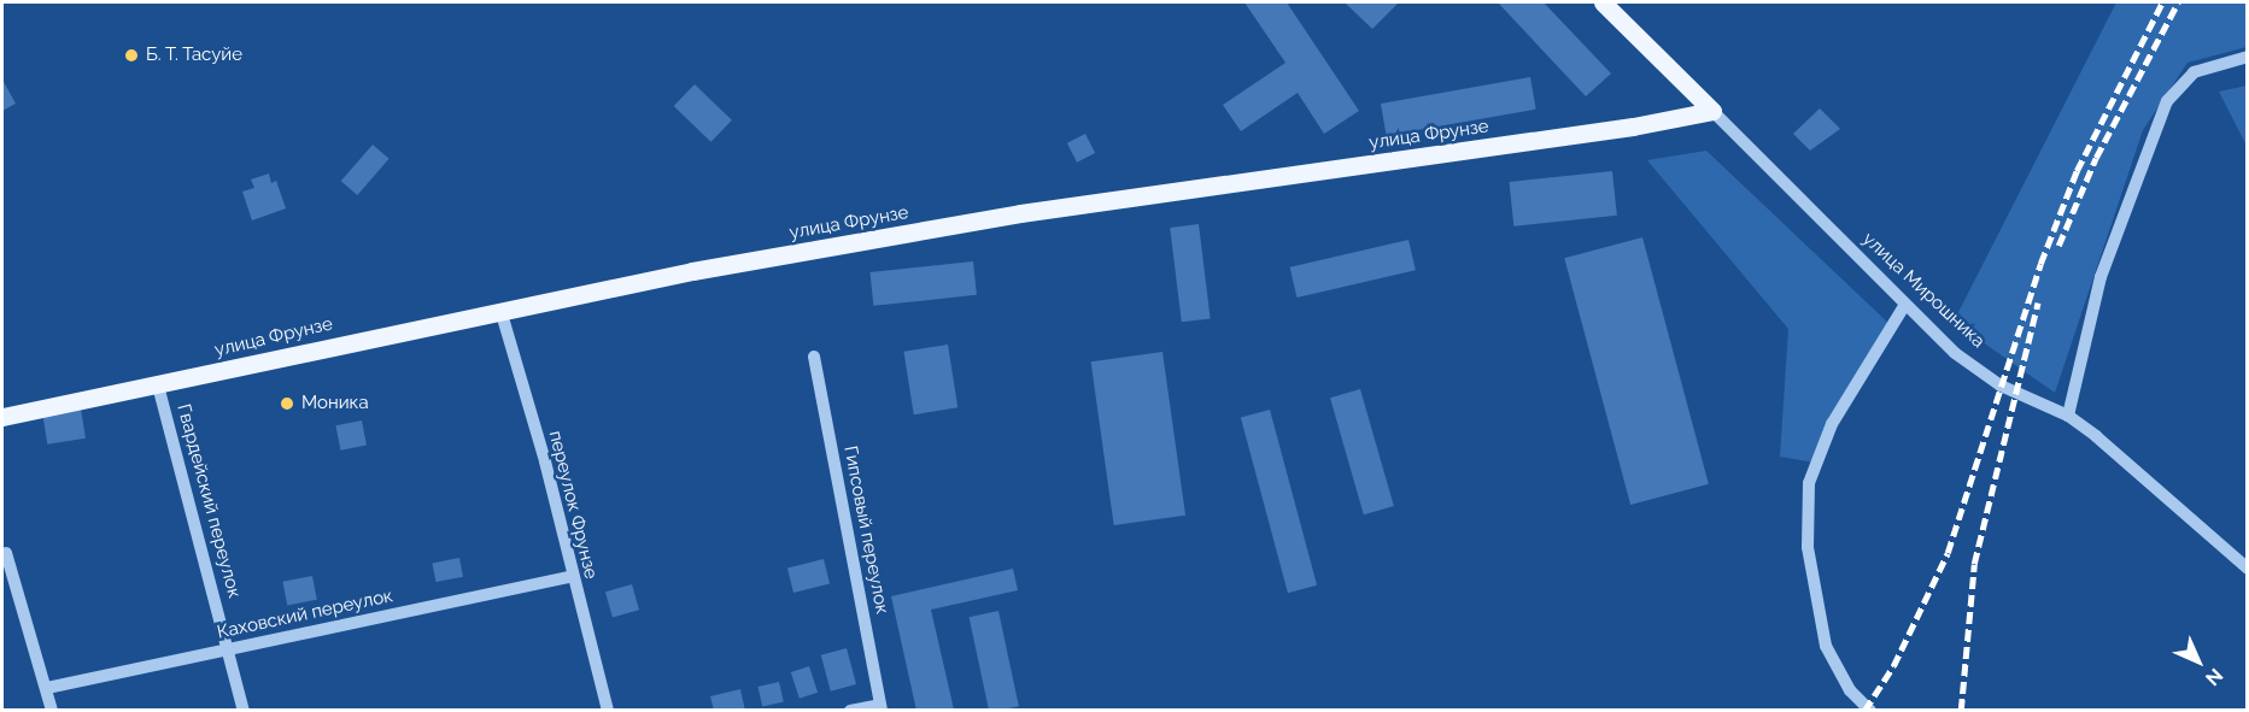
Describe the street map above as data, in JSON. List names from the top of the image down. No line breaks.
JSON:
{"streets":{"main road":["улица Фрунзе","улица Мирошника"],"street":["Гвардейский переулок","переулок Фрунзе","Гипсовый переулок","Каховский переулок"]},"crossings":[["улица Фрунзе","улица Мирошника"],["улица Фрунзе","Гвардейский переулок"],["улица Фрунзе","переулок Фрунзе"],["Гвардейский переулок","Каховский переулок"],["переулок Фрунзе","Каховский переулок"]],"places":["Б. Т. Тасуйе","Моника"],"north":"bottom right"}
